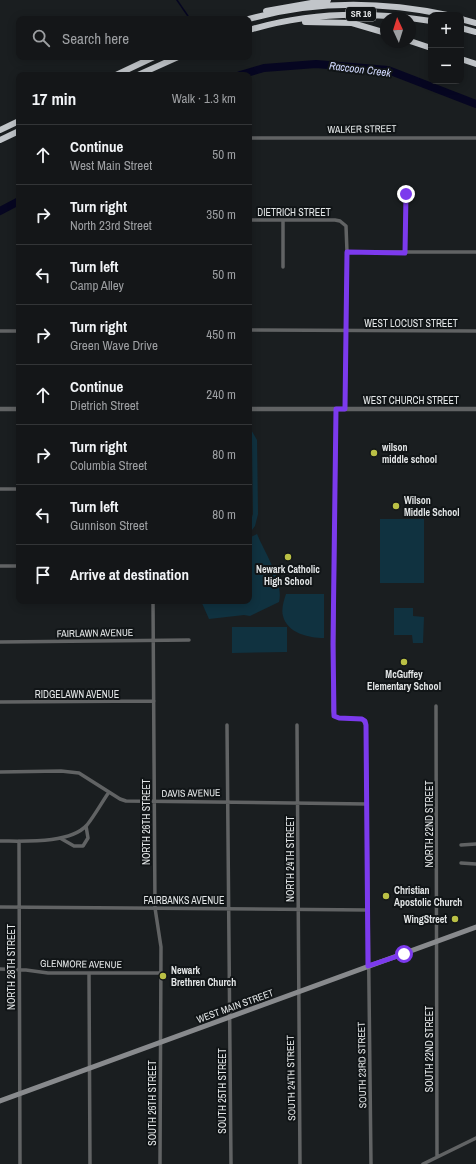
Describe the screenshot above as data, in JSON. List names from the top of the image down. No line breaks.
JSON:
{"streets":{"highway":["SR 16"],"main road":["WEST MAIN STREET"],"street":["WALKER STREET","DIETRICH STREET","WEST LOCUST STREET","WEST CHURCH STREET","FAIRLAWN AVENUE","RIDGELAWN AVENUE","DAVIS AVENUE","NORTH 26TH STREET","NORTH 22ND STREET","NORTH 24TH STREET","FAIRBANKS AVENUE","GLENMORE AVENUE","NORTH 28TH STREET","SOUTH 22ND STREET","SOUTH 23RD STREET","SOUTH 24TH STREET","SOUTH 25TH STREET","SOUTH 26TH STREET"]},"crossings":[["DIETRICH STREET","WEST LOCUST STREET"],["DIETRICH STREET","WEST CHURCH STREET"],["WEST CHURCH STREET","SOUTH 23RD STREET"],["FAIRLAWN AVENUE","NORTH 26TH STREET"],["RIDGELAWN AVENUE","NORTH 26TH STREET"],["DAVIS AVENUE","NORTH 26TH STREET"],["DAVIS AVENUE","NORTH 24TH STREET"],["DAVIS AVENUE","SOUTH 23RD STREET"],["DAVIS AVENUE","SOUTH 25TH STREET"],["NORTH 26TH STREET","FAIRBANKS AVENUE"],["NORTH 26TH STREET","GLENMORE AVENUE"],["NORTH 26TH STREET","WEST MAIN STREET"],["NORTH 26TH STREET","SOUTH 26TH STREET"],["NORTH 22ND STREET","WEST MAIN STREET"],["NORTH 22ND STREET","SOUTH 22ND STREET"],["NORTH 24TH STREET","FAIRBANKS AVENUE"],["NORTH 24TH STREET","WEST MAIN STREET"],["NORTH 24TH STREET","SOUTH 24TH STREET"],["FAIRBANKS AVENUE","NORTH 28TH STREET"],["FAIRBANKS AVENUE","SOUTH 23RD STREET"],["FAIRBANKS AVENUE","SOUTH 25TH STREET"],["GLENMORE AVENUE","NORTH 28TH STREET"],["NORTH 28TH STREET","WEST MAIN STREET"],["WEST MAIN STREET","SOUTH 22ND STREET"],["WEST MAIN STREET","SOUTH 23RD STREET"],["WEST MAIN STREET","SOUTH 24TH STREET"],["WEST MAIN STREET","SOUTH 25TH STREET"],["WEST MAIN STREET","SOUTH 26TH STREET"]],"water":["Raccoon Creek"],"places":["wilson middle school","Wilson Middle School","Newark Catholic High School","McGuffey Elementary School","Christian Apostolic Church","WingStreet","Newark Brethren Church"],"north":"top","page":{"map_buttons":["+","−"],"search":"Search here","heading":["17 min","Walk · 1.3 km"],"list":[["Continue","West Main Street","50 m"],["Turn right","North 23rd Street","350 m"],["Turn left","Camp Alley","50 m"],["Turn right","Green Wave Drive","450 m"],["Continue","Dietrich Street","240 m"],["Turn right","Columbia Street","80 m"],["Turn left","Gunnison Street","80 m"],"Arrive at destination"]}}
